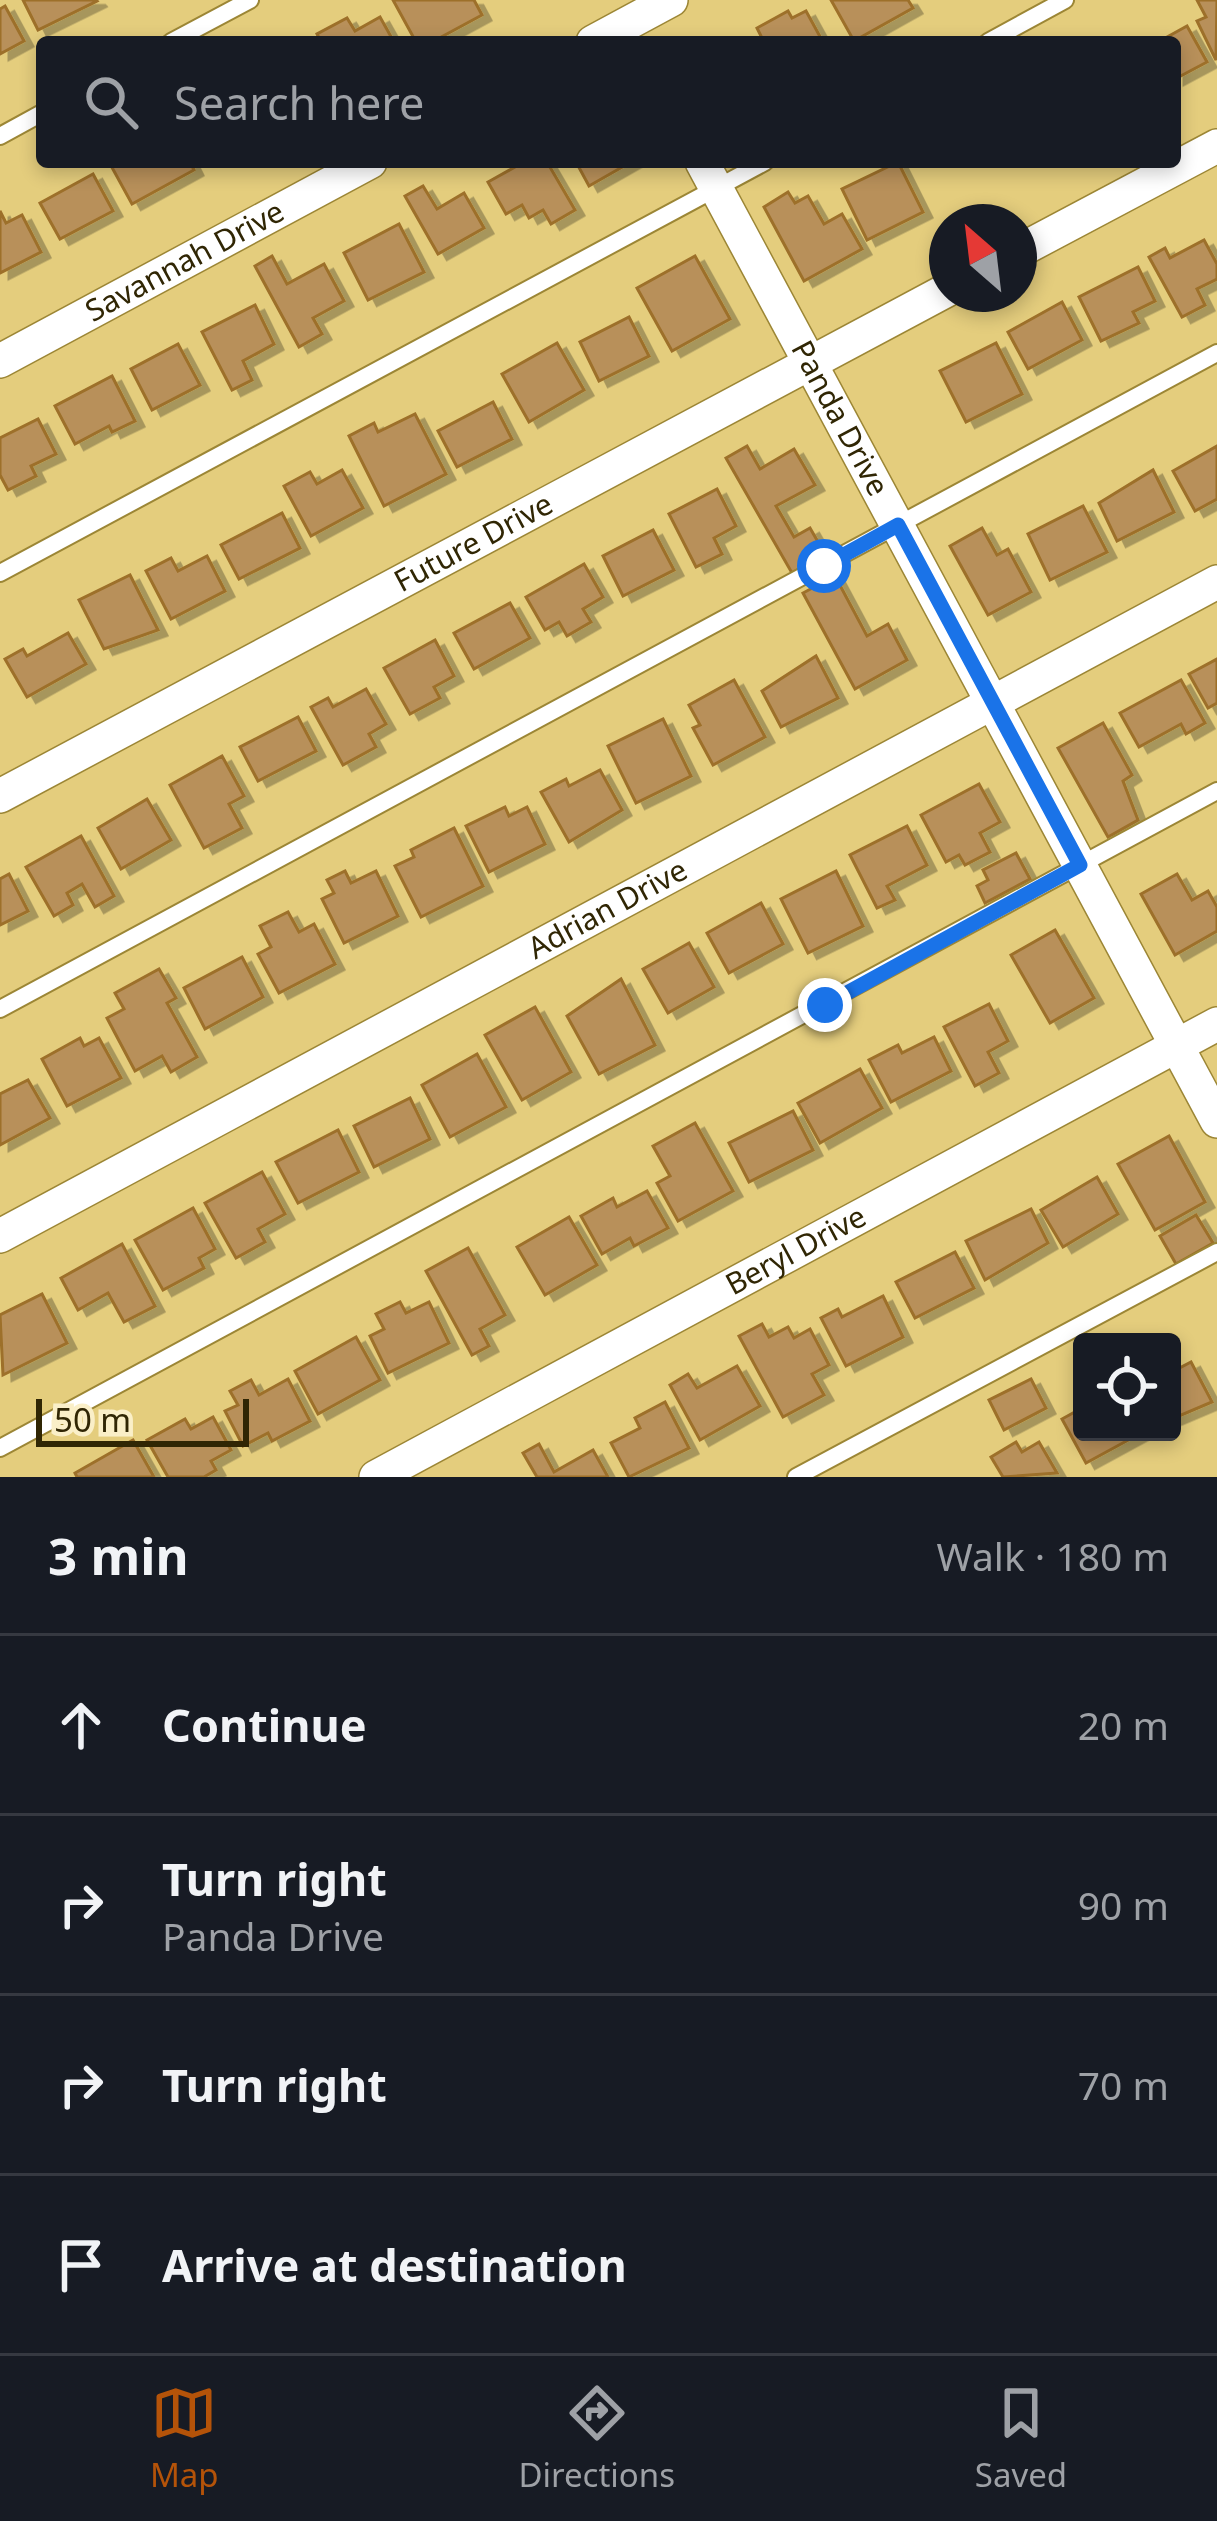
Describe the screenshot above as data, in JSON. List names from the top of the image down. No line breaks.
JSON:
{"streets":{"street":["Savannah Drive","Panda Drive","Future Drive","Adrian Drive","Beryl Drive"]},"crossings":[["Panda Drive","Future Drive"],["Panda Drive","Adrian Drive"],["Panda Drive","Beryl Drive"]],"scale_bar":"50 m","north":"top left","page":{"search":"Search here","scale":"50 m","heading":["3 min","Walk · 180 m"],"list":[["Continue","20 m"],["Turn right","Panda Drive","90 m"],["Turn right","70 m"],"Arrive at destination"],"nav":["Map","Directions","Saved"]}}
